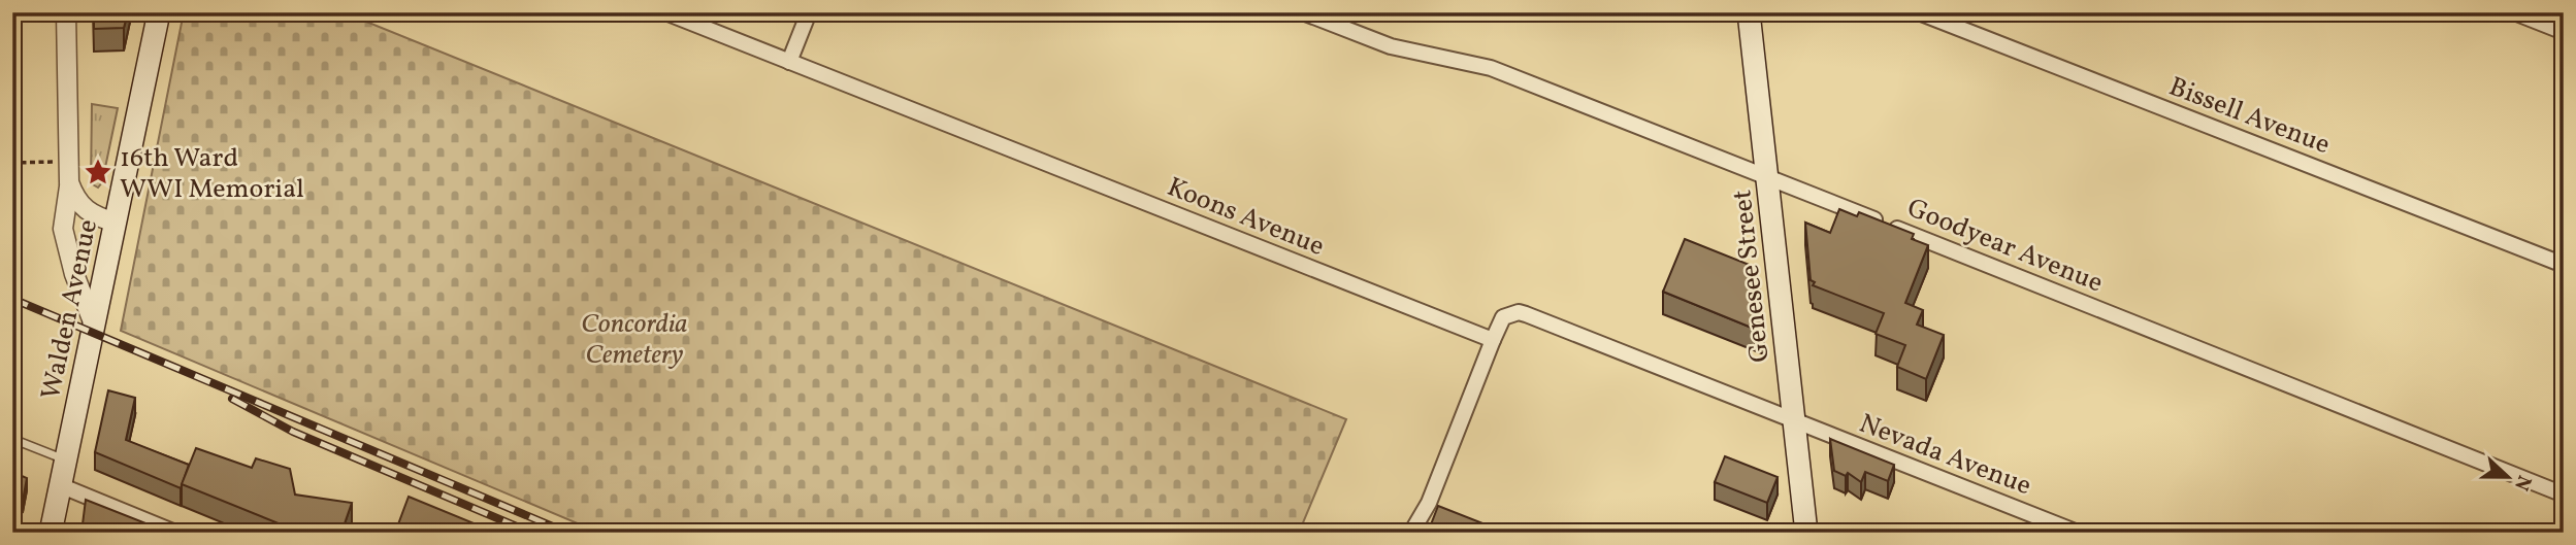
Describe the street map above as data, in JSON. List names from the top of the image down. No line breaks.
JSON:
{"streets":{"main road":["Genesee Street","Walden Avenue"],"street":["Bissell Avenue","Koons Avenue","Goodyear Avenue","Nevada Avenue"]},"crossings":[["Goodyear Avenue","Genesee Street"],["Genesee Street","Nevada Avenue"]],"parks":["Concordia Cemetery"],"places":{"place":["16th Ward WWI Memorial"]},"north":"right"}
